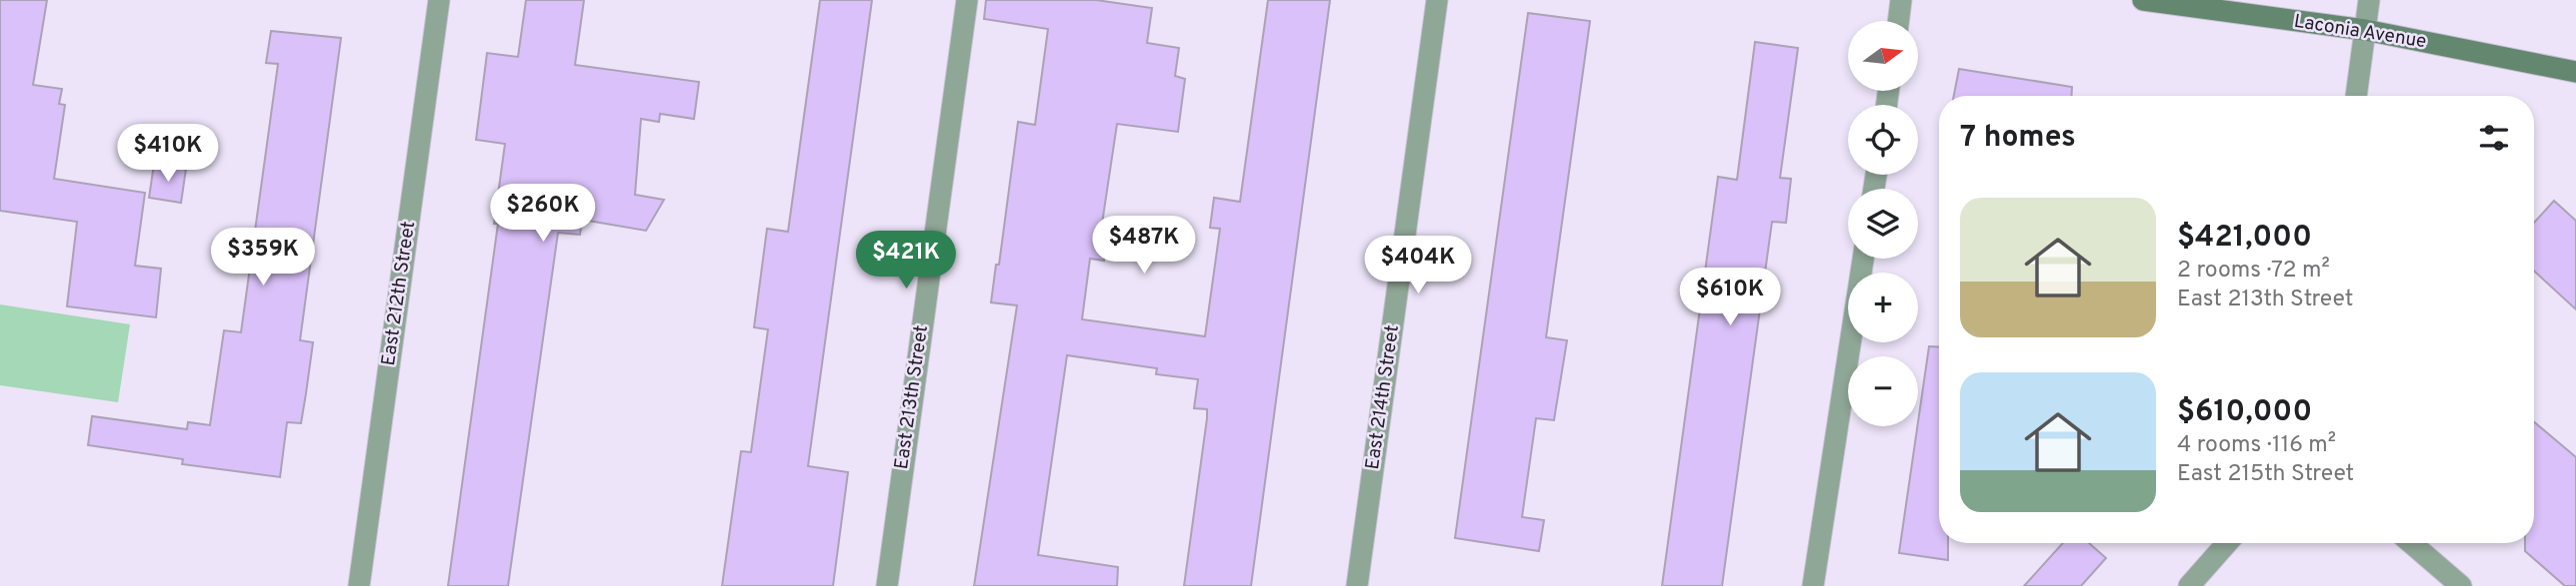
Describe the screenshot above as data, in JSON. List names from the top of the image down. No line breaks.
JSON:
{"streets":{"street":["Laconia Avenue","East 212th Street","East 213th Street","East 214th Street"]},"north":"right","page":{"map_buttons":["+","−"],"heading":"7 homes","price":["$410K","$260K","$487K","$359K","$421K","$404K","$610K"],"list":[{"name":"$421,000","note":"2 rooms · 72 m² · East 213th Street"},{"name":"$610,000","note":"4 rooms · 116 m² · East 215th Street"}]}}
